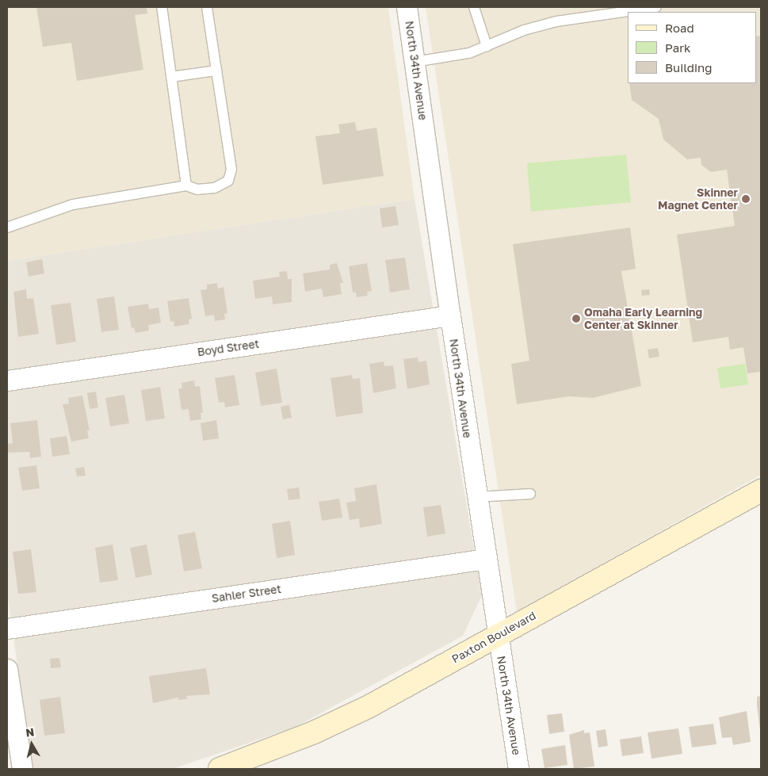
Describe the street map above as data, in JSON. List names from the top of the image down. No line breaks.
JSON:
{"streets":{"street":["North 34th Avenue","Boyd Street","Sahler Street","Paxton Boulevard"]},"crossings":[["North 34th Avenue","Boyd Street"],["North 34th Avenue","Sahler Street"],["North 34th Avenue","Paxton Boulevard"]],"places":["Skinner Magnet Center","Omaha Early Learning Center at Skinner"],"legend":["Road","Park","Building"],"north":"top"}
